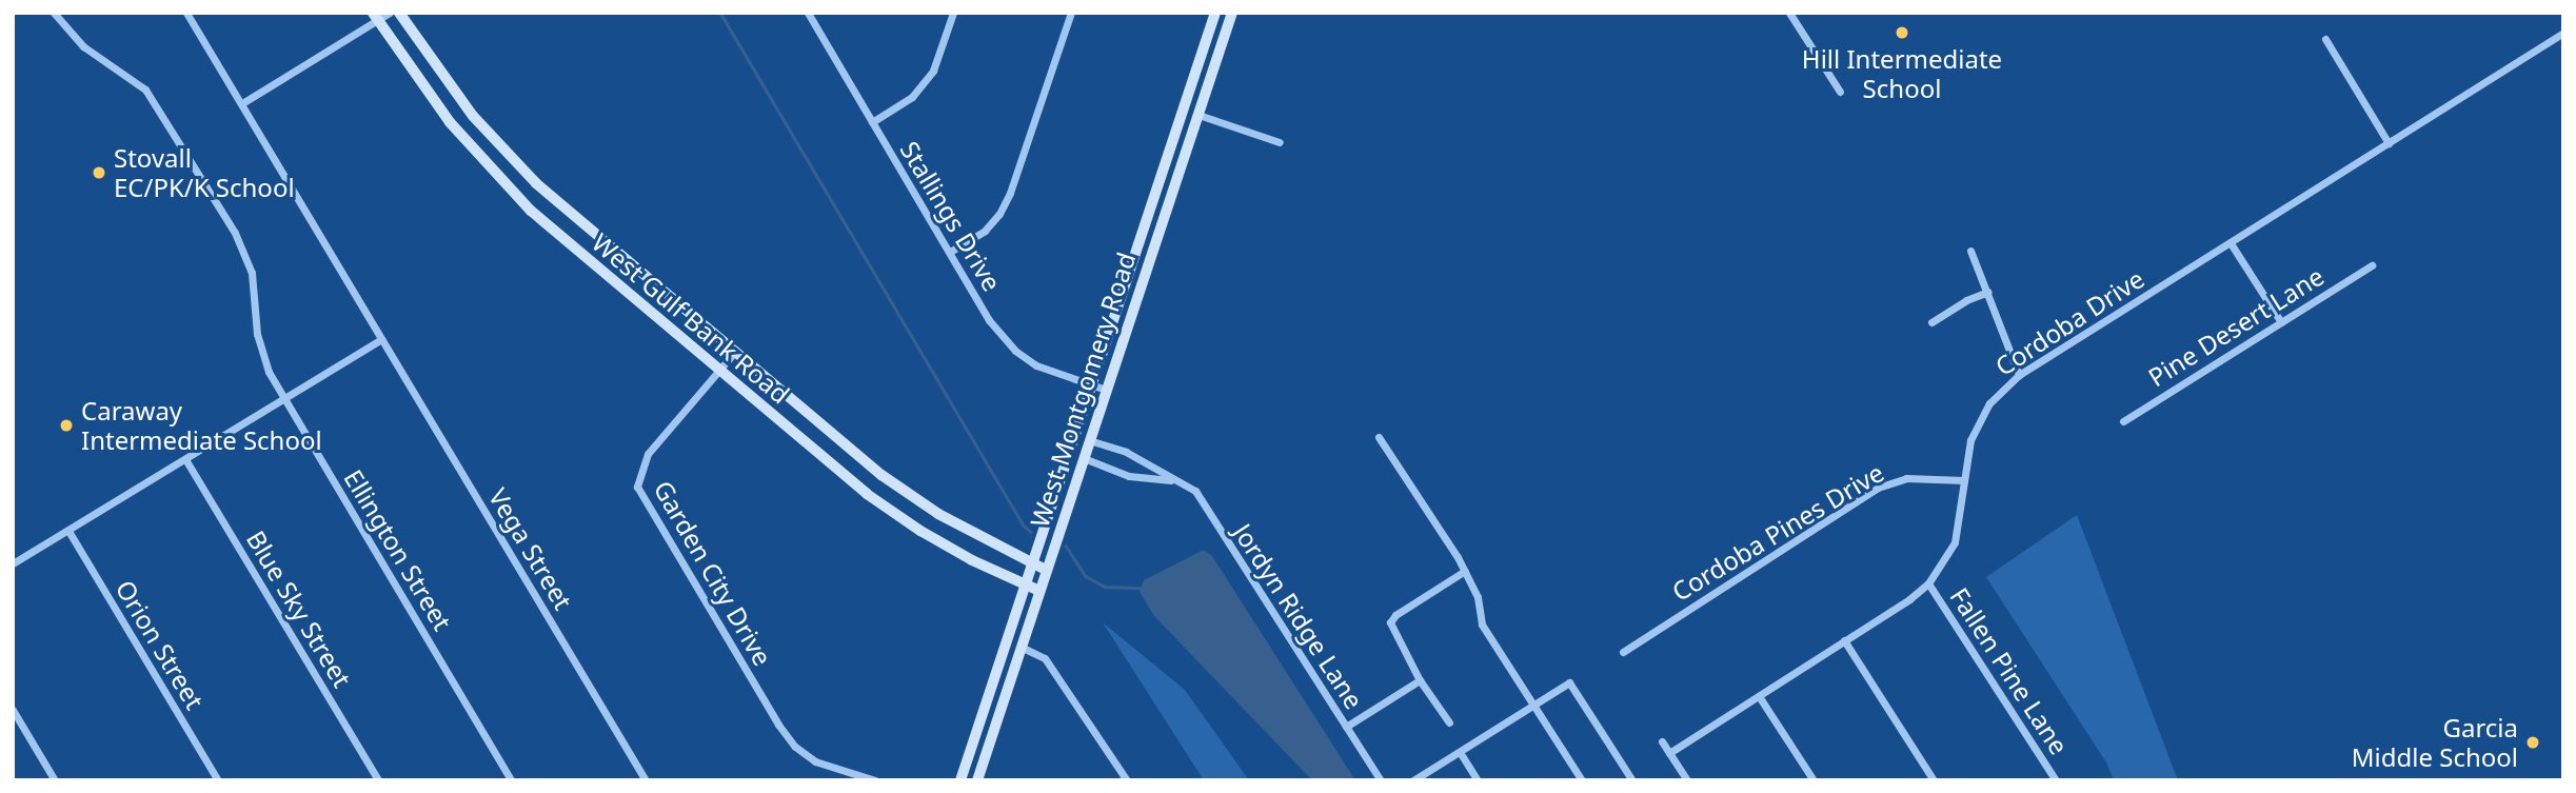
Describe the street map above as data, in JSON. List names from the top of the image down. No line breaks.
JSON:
{"streets":{"main road":["West Gulf Bank Road","West Montgomery Road"],"street":["Stallings Drive","Cordoba Drive","Pine Desert Lane","Cordoba Pines Drive","Vega Street","Ellington Street","Garden City Drive","Blue Sky Street","Jordyn Ridge Lane","Orion Street","Fallen Pine Lane"]},"crossings":[["Stallings Drive","West Montgomery Road"],["West Gulf Bank Road","West Montgomery Road"],["West Gulf Bank Road","Garden City Drive"],["Cordoba Drive","Cordoba Pines Drive"],["Cordoba Drive","Fallen Pine Lane"],["West Montgomery Road","Jordyn Ridge Lane"]],"places":["Hill Intermediate School","Stovall EC/PK/K School","Caraway Intermediate School","Garcia Middle School"]}
